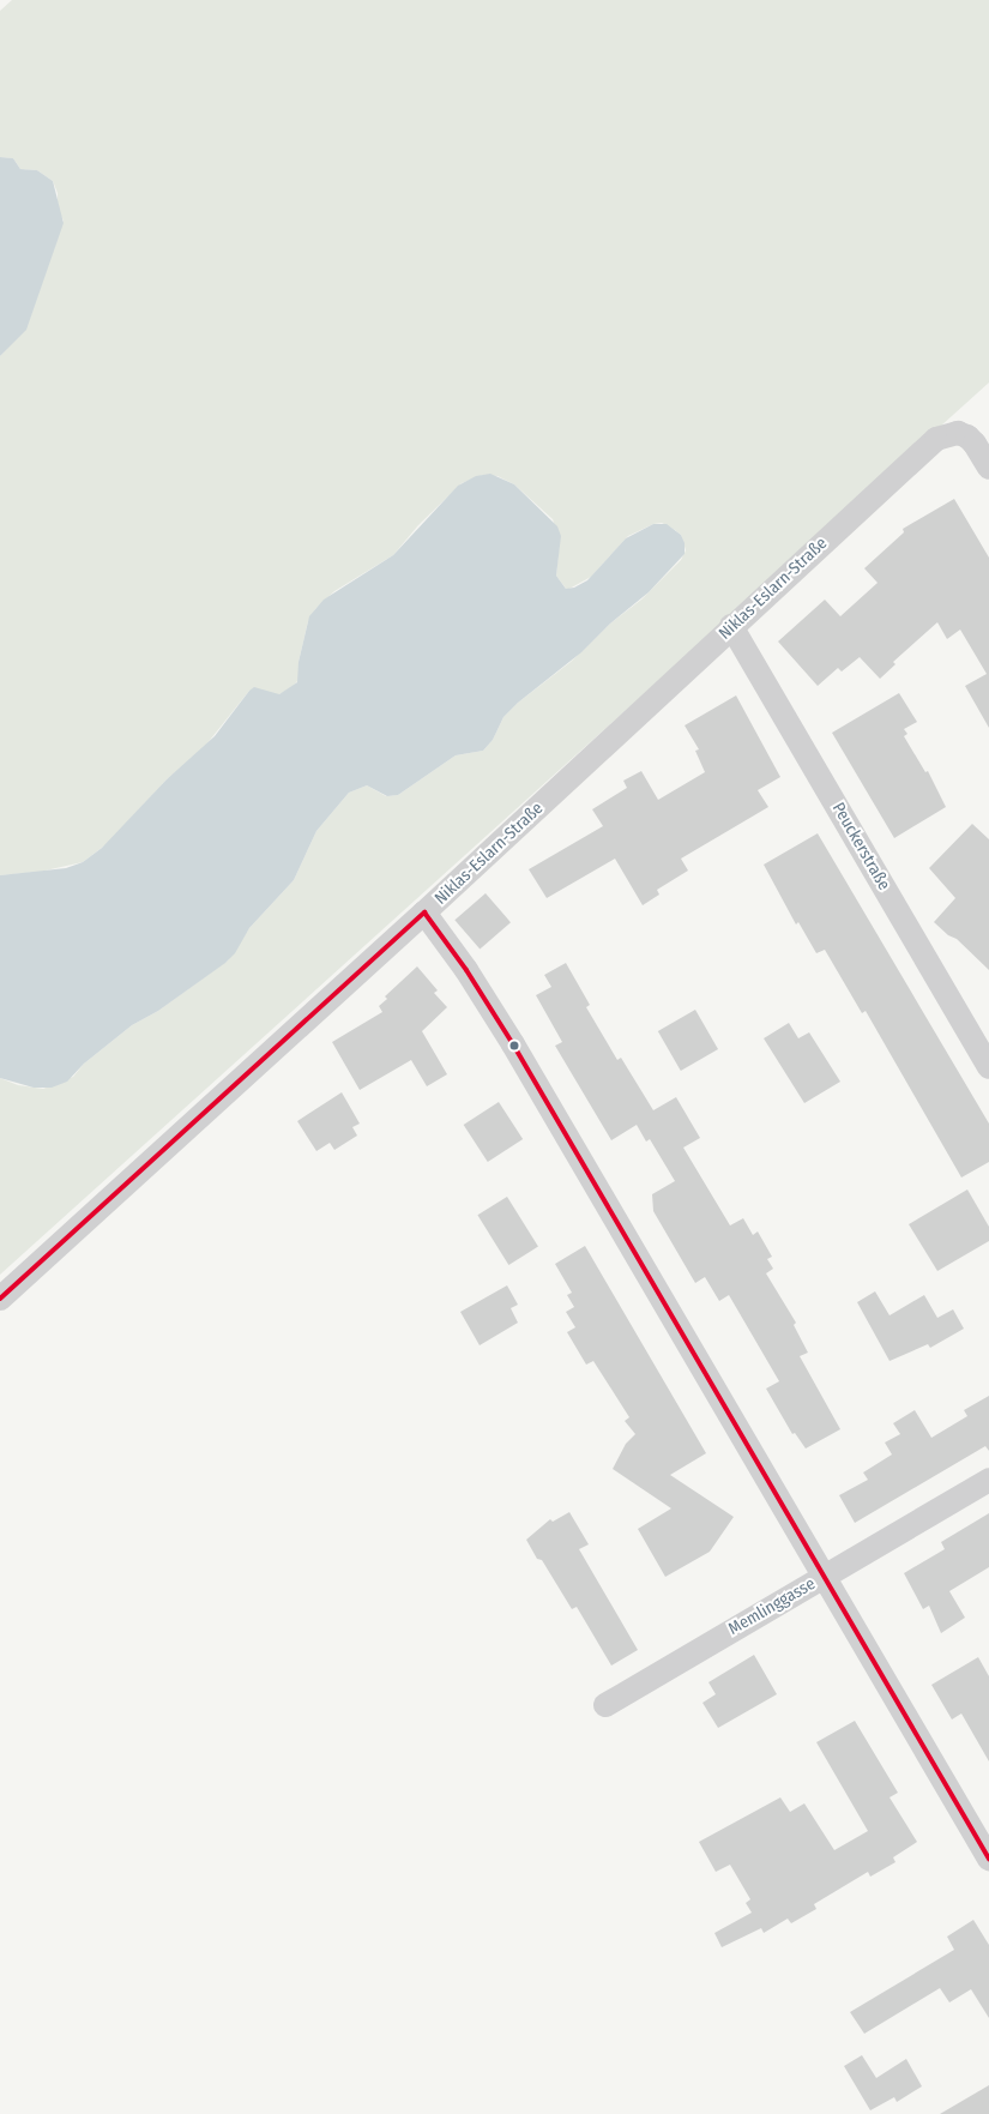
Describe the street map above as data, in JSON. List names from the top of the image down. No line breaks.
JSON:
{"streets":{"street":["Niklas-Eslarn-Straße","Peuckerstraße","Memlinggasse"]},"crossings":[["Niklas-Eslarn-Straße","Peuckerstraße"]]}
